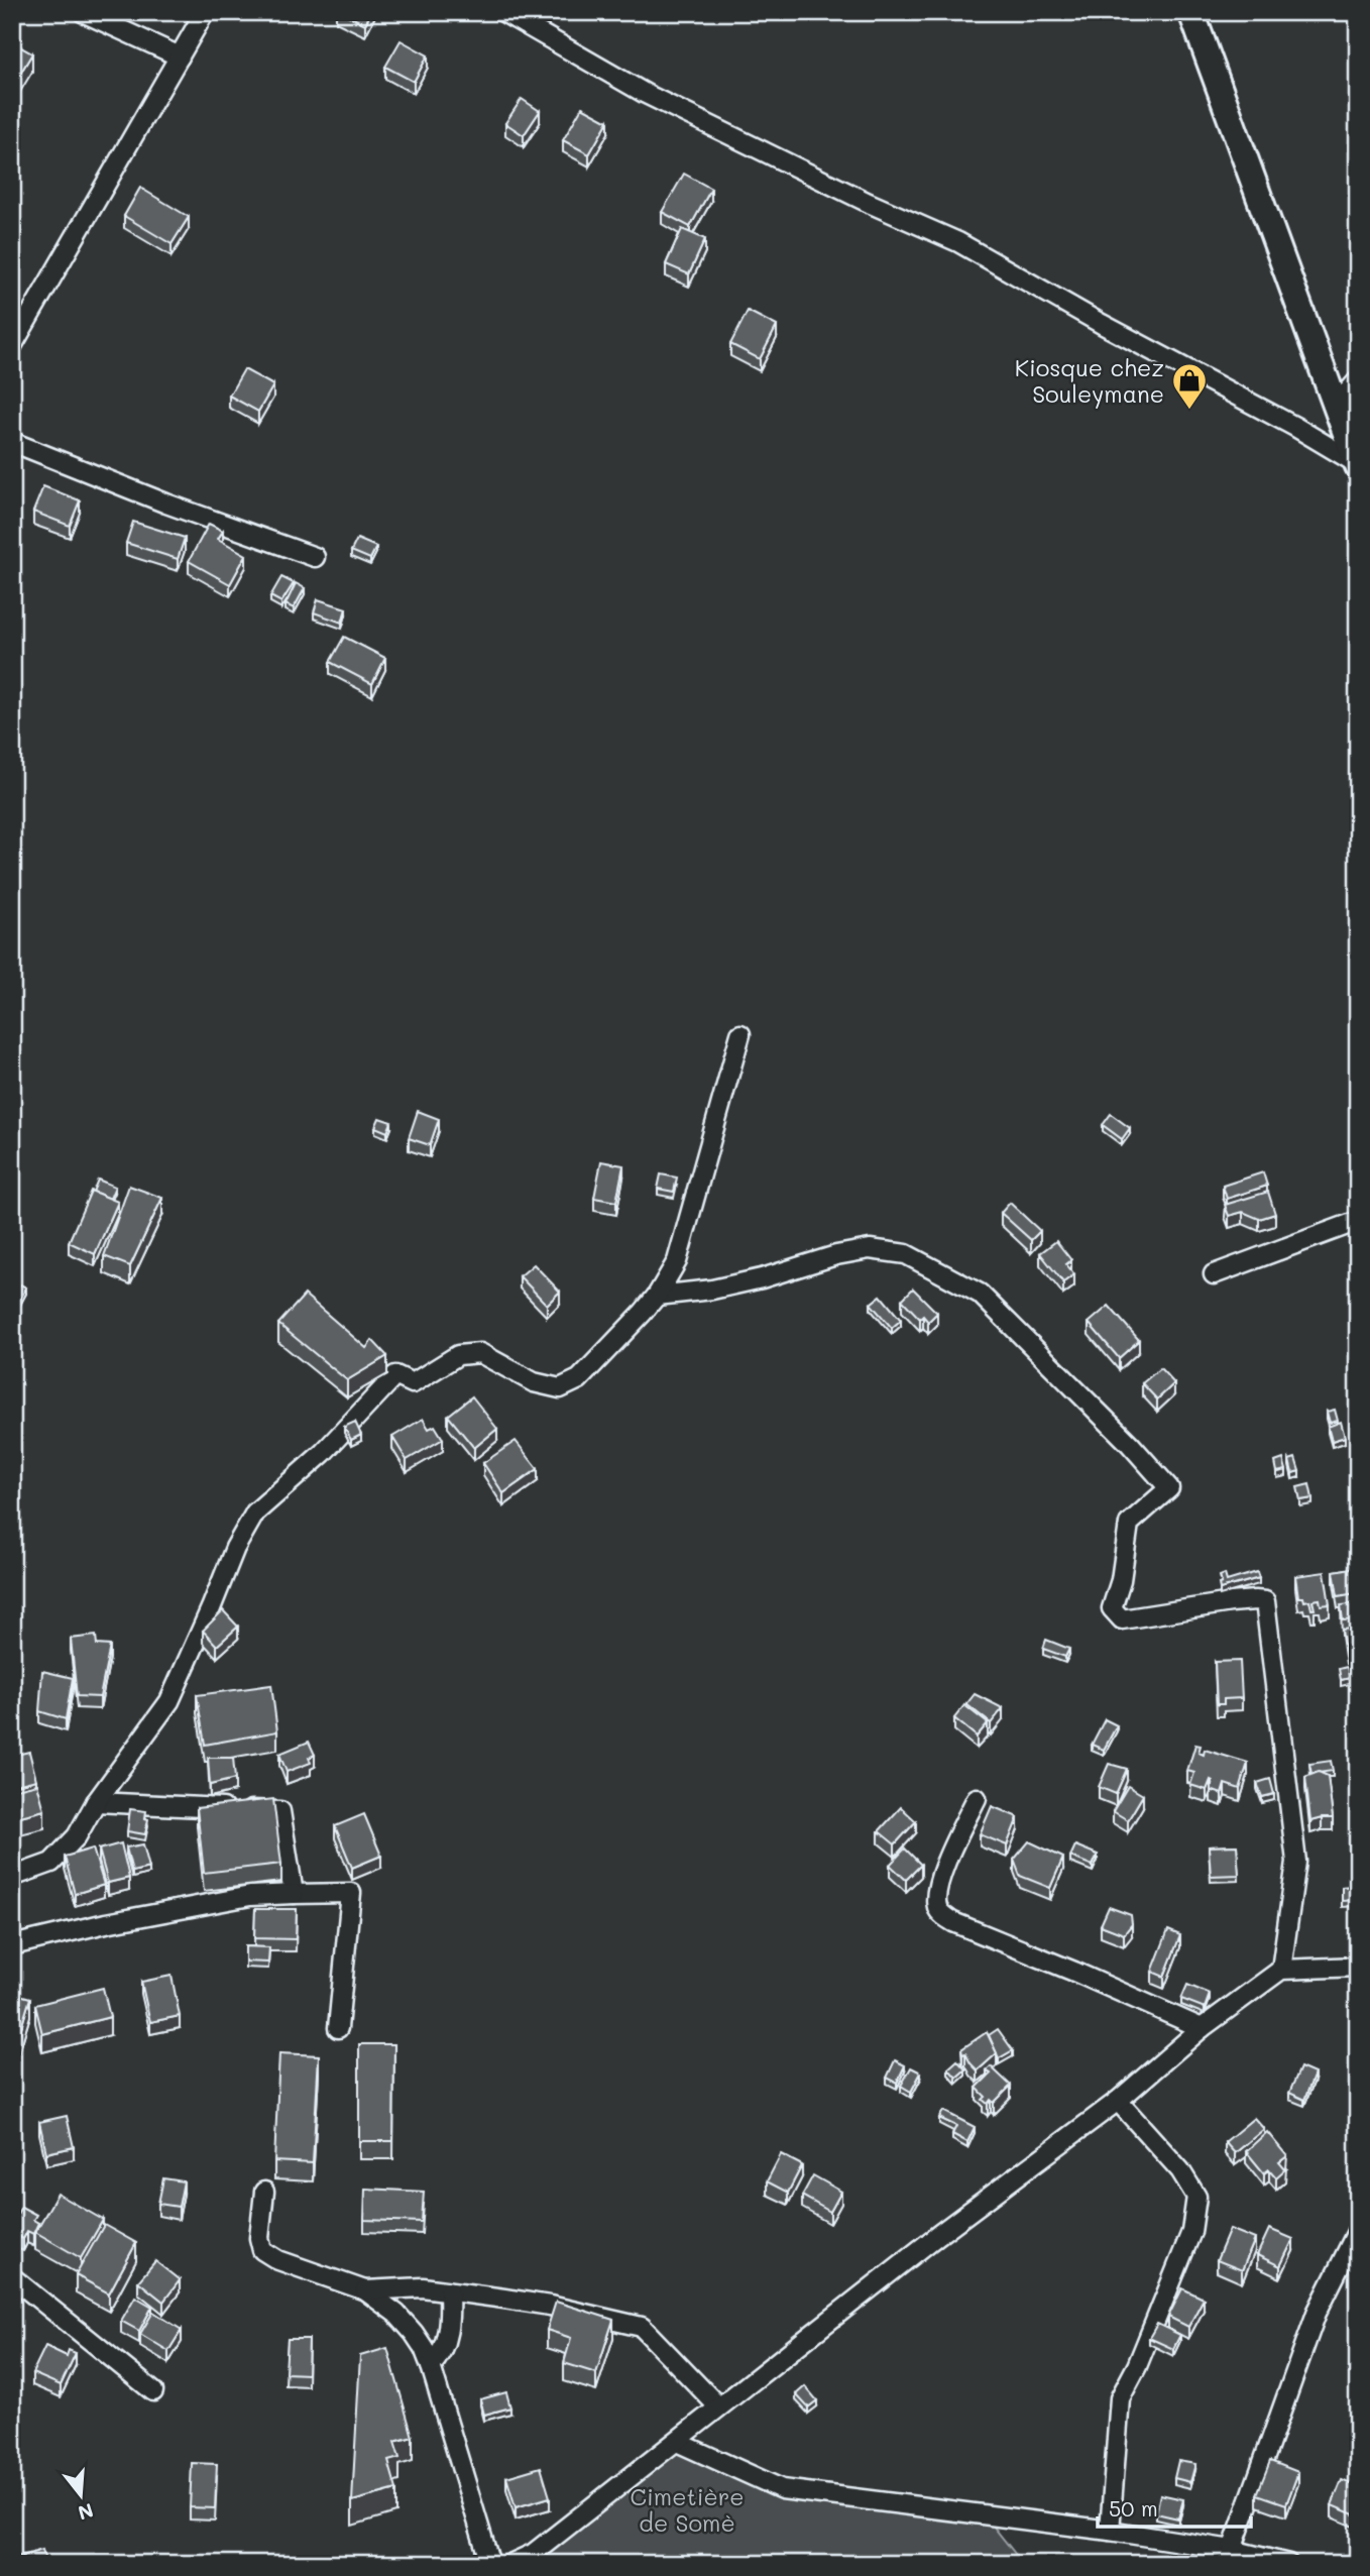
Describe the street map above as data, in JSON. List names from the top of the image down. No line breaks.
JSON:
{"parks":["Cimetière de Somè"],"places":{"shop":["Kiosque chez Souleymane"]},"scale_bar":"50 m","north":"bottom"}
